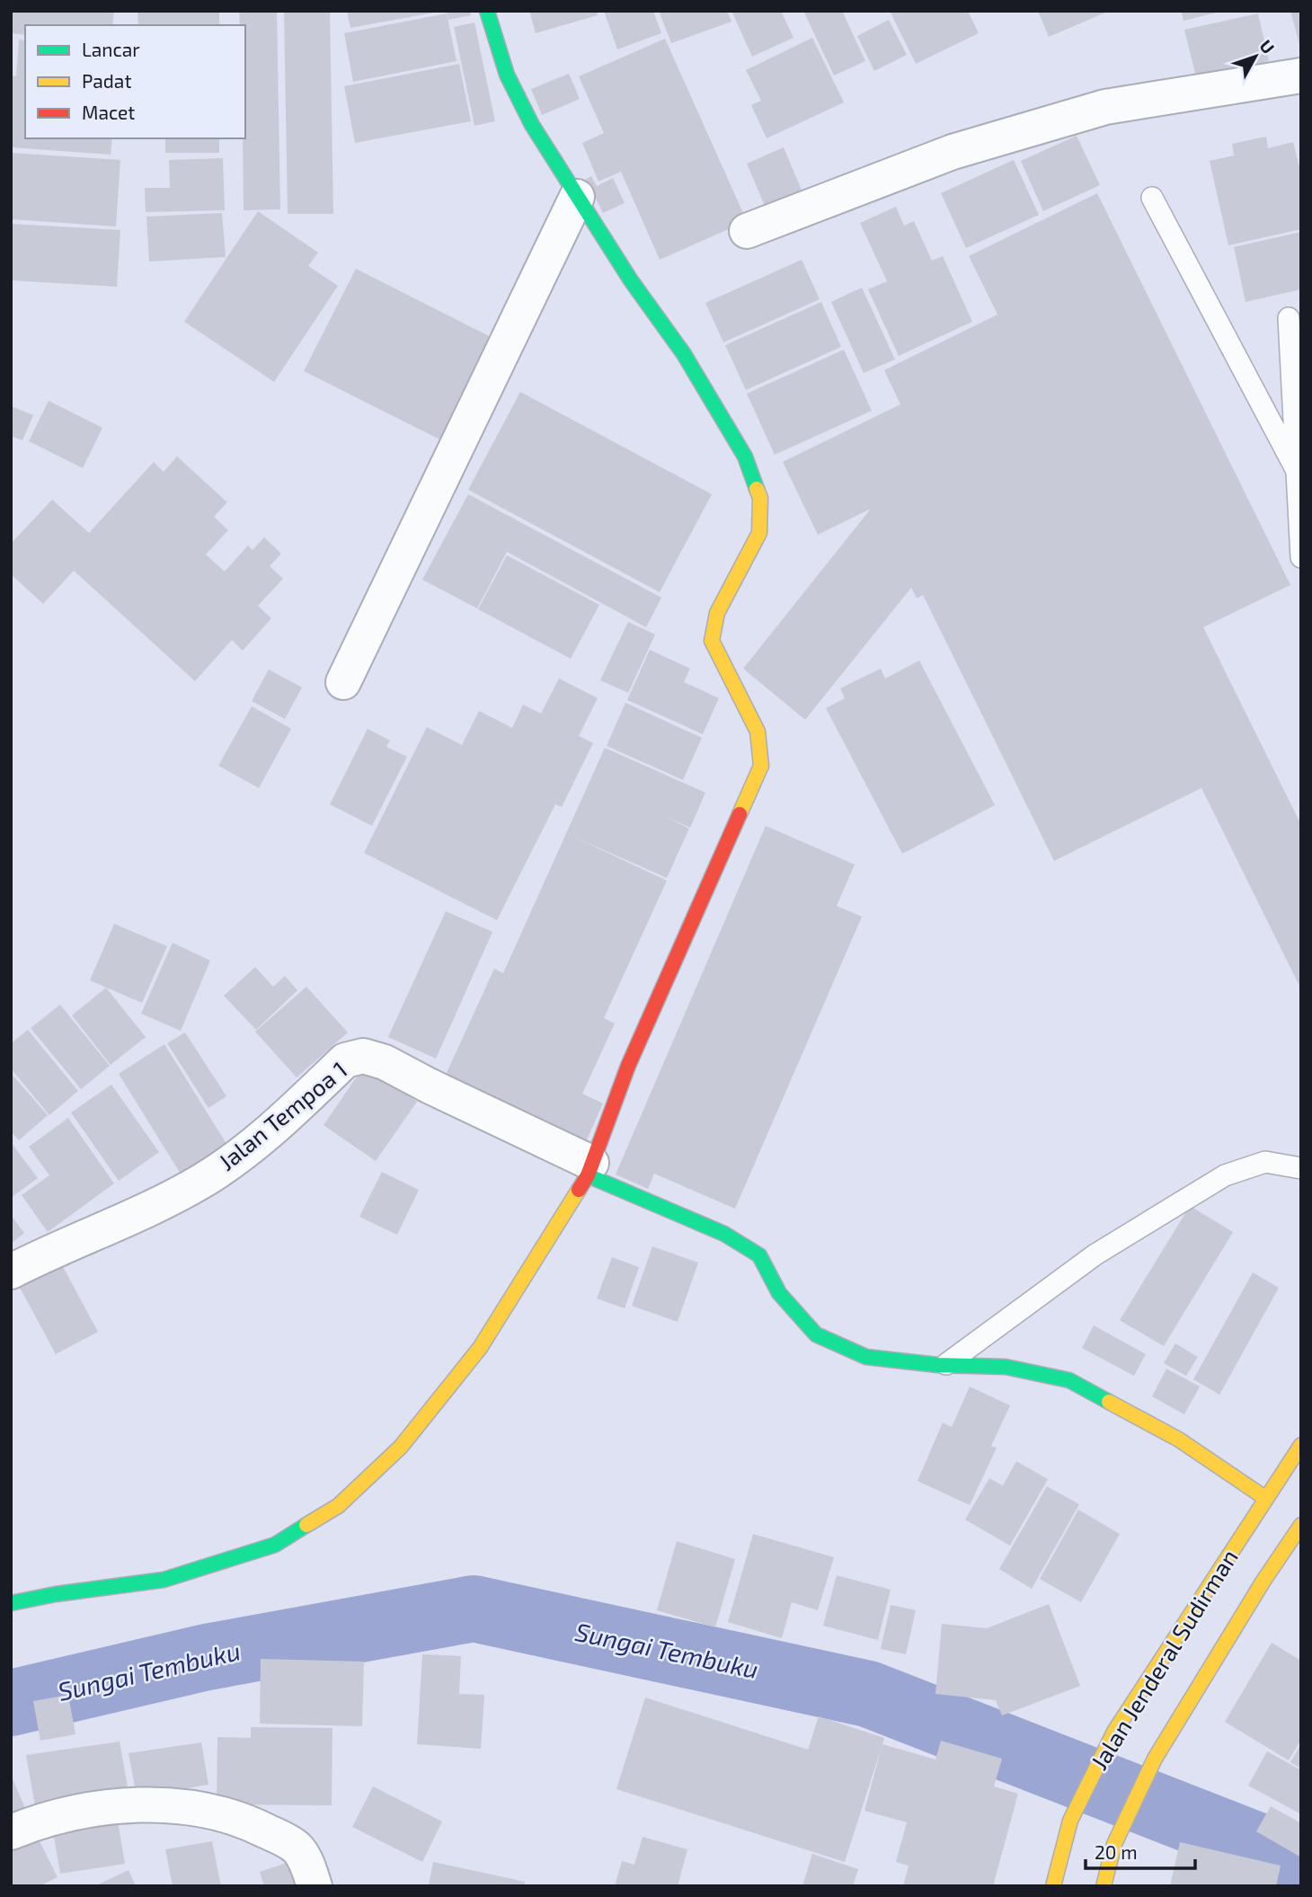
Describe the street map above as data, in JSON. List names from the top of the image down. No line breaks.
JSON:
{"streets":{"main road":["Jalan Jenderal Sudirman"],"street":["Jalan Tempoa 1"]},"water":["Sungai Tembuku"],"legend":["Lancar","Padat","Macet"],"scale_bar":"20 m","north":"top right"}
